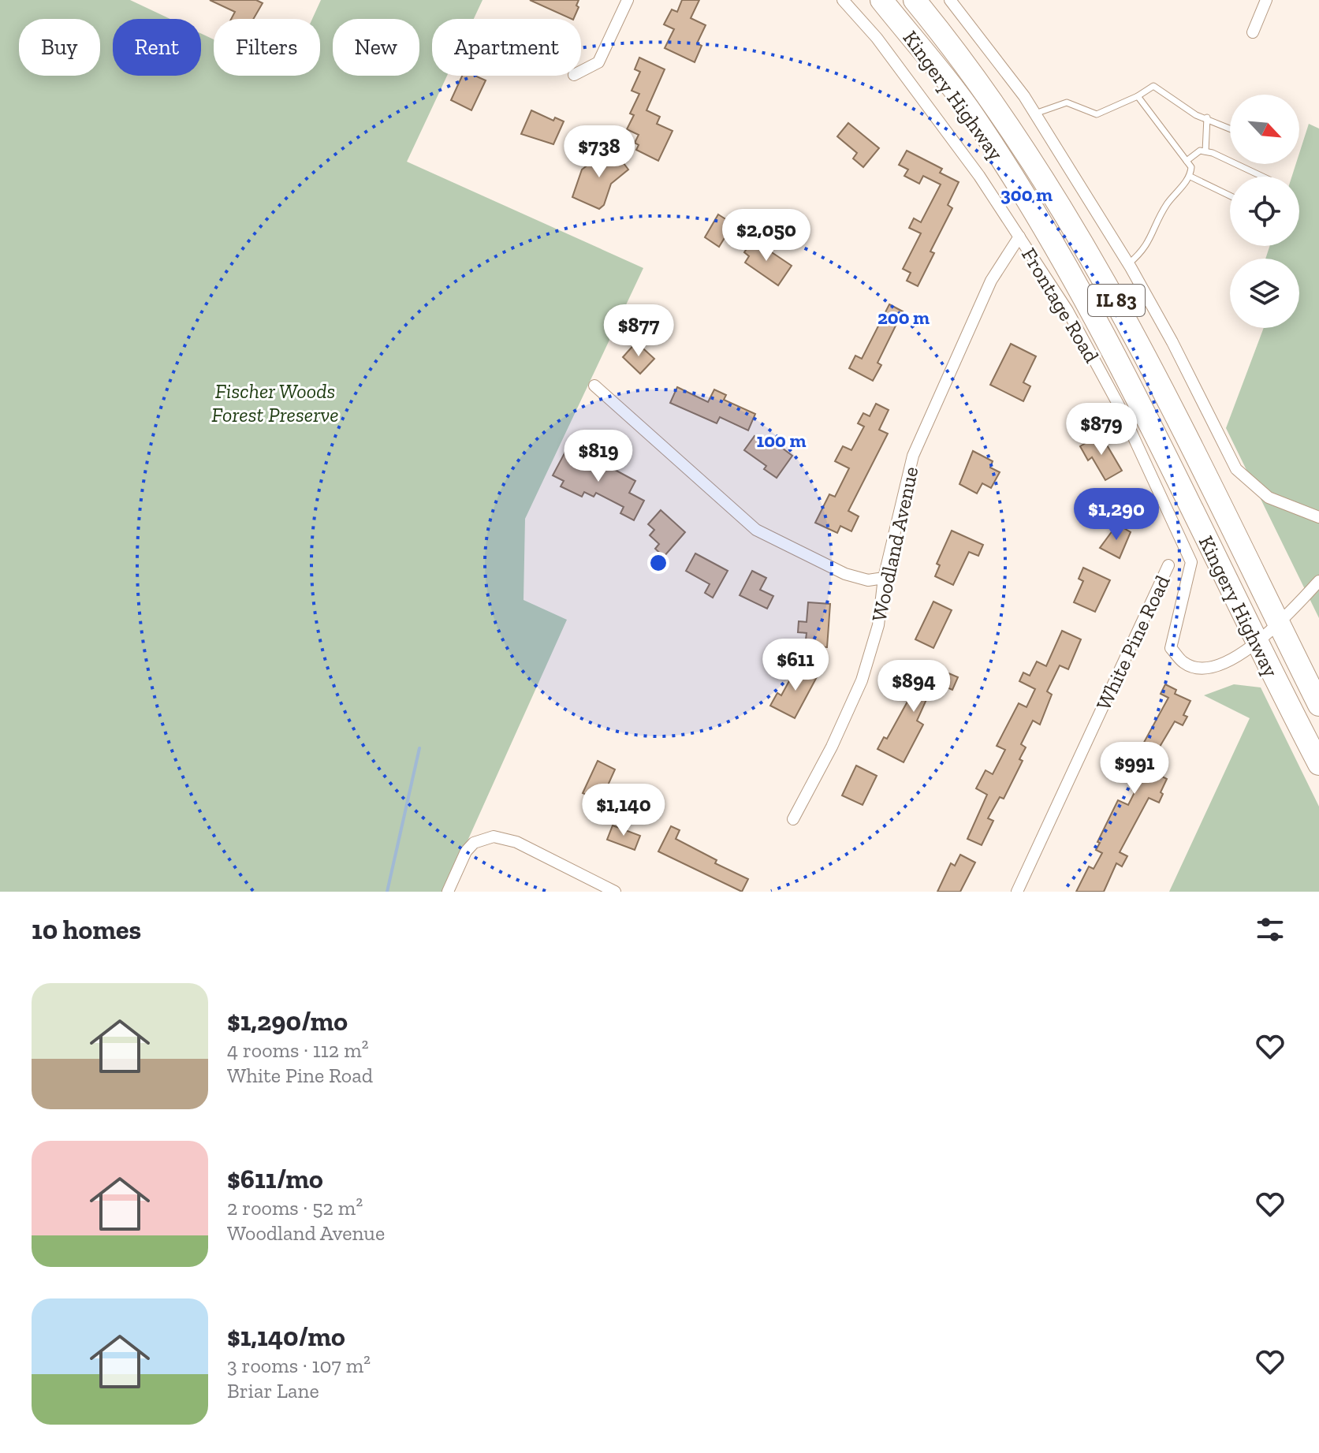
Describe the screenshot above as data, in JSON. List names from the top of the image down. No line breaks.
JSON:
{"streets":{"highway":["Kingery Highway","IL 83"],"street":["Frontage Road","Woodland Avenue","White Pine Road"]},"crossings":[["Kingery Highway","Frontage Road"],["Frontage Road","Woodland Avenue"]],"parks":["Fischer Woods Forest Preserve"],"north":"bottom right","page":{"chip":["Buy","Rent","Filters","New","Apartment"],"price":["$738","$2,050","$877","$879","$819","$1,290","$611","$894","$991","$1,140"],"heading":"10 homes","list":[{"name":"$1,290/mo","note":"4 rooms · 112 m² · White Pine Road"},{"name":"$611/mo","note":"2 rooms · 52 m² · Woodland Avenue"},{"name":"$1,140/mo","note":"3 rooms · 107 m² · Briar Lane"}]},"rings":["300 m","200 m","100 m"]}
